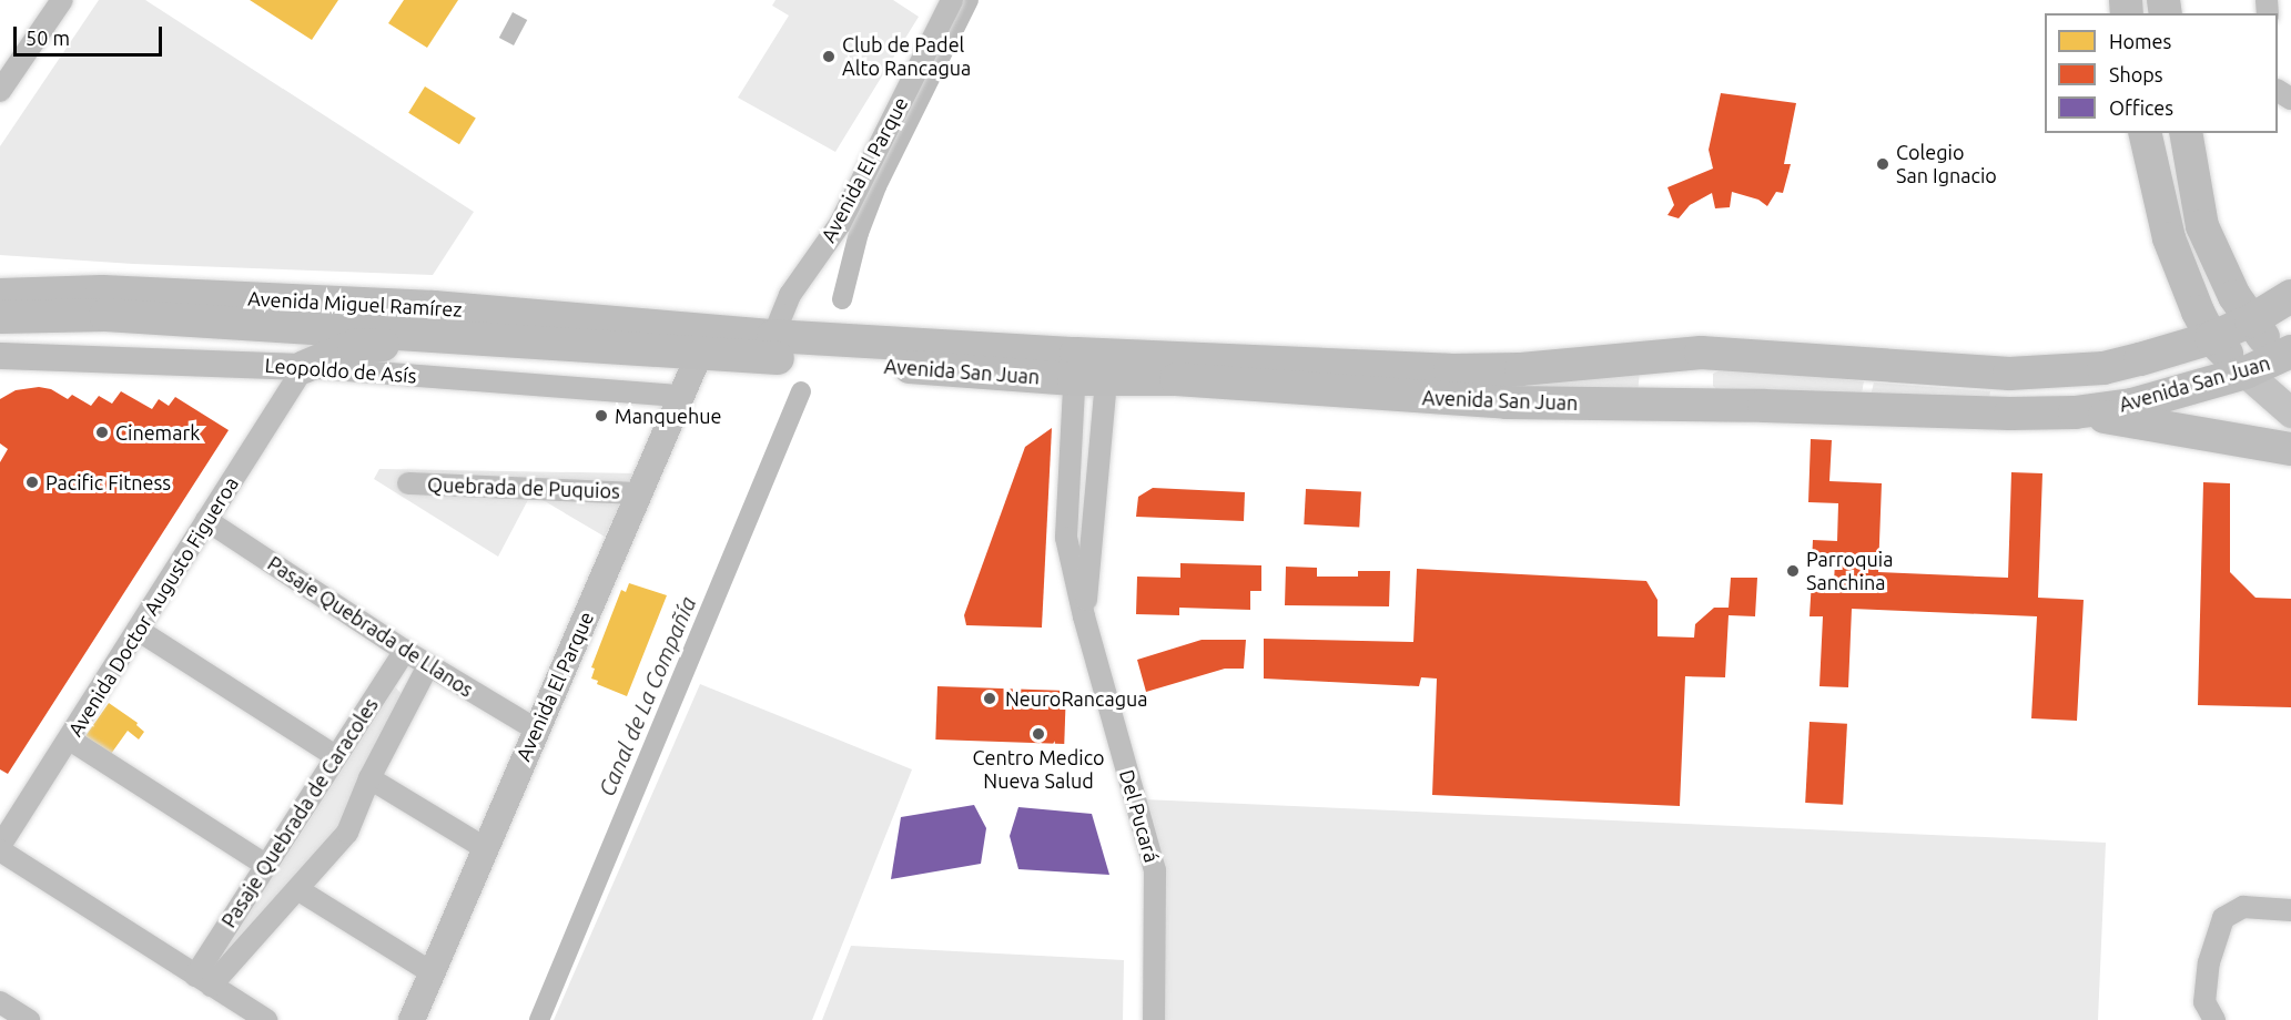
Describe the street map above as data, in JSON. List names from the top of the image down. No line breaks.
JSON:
{"streets":{"main road":["Avenida Miguel Ramírez","Avenida San Juan"],"street":["Avenida El Parque","Leopoldo de Asís","Quebrada de Puquios","Avenida Doctor Augusto Figueroa","Pasaje Quebrada de Llanos","Pasaje Quebrada de Caracoles","Del Pucará"]},"crossings":[["Avenida El Parque","Avenida Miguel Ramírez"],["Avenida El Parque","Leopoldo de Asís"],["Avenida El Parque","Avenida San Juan"],["Avenida El Parque","Quebrada de Puquios"],["Avenida El Parque","Pasaje Quebrada de Llanos"],["Avenida Miguel Ramírez","Avenida San Juan"],["Leopoldo de Asís","Avenida Doctor Augusto Figueroa"],["Avenida San Juan","Del Pucará"],["Avenida Doctor Augusto Figueroa","Pasaje Quebrada de Llanos"],["Pasaje Quebrada de Llanos","Pasaje Quebrada de Caracoles"]],"water":["Canal de La Compañía"],"places":["Club de Padel Alto Rancagua","Colegio San Ignacio","Manquehue","Cinemark","Pacific Fitness","Parroquia Sanchina","NeuroRancagua","Centro Medico Nueva Salud"],"legend":["Homes","Shops","Offices"],"scale_bar":"50 m"}
